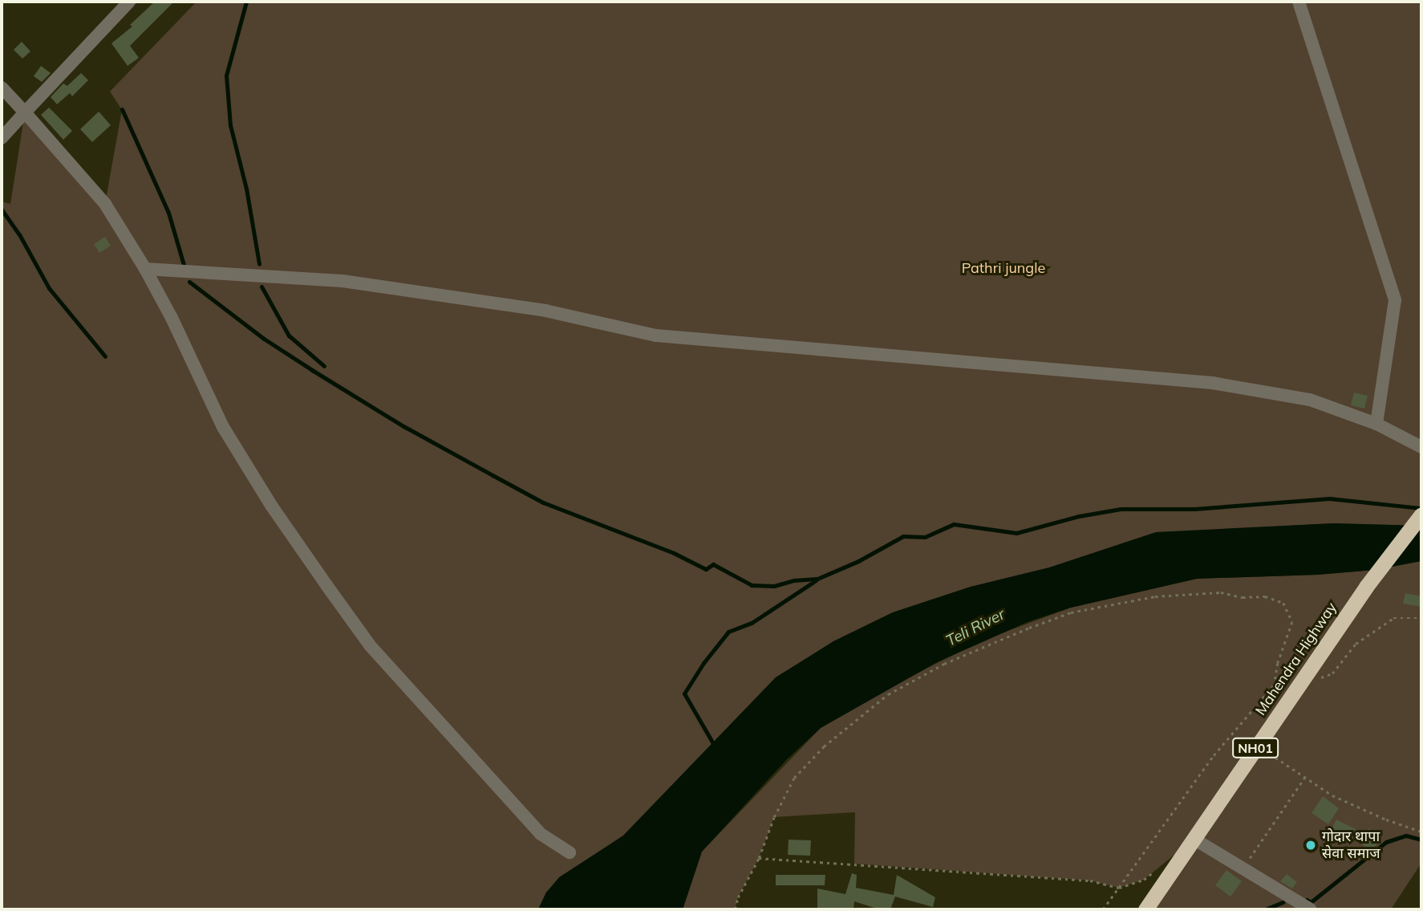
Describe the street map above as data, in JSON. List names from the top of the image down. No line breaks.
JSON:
{"streets":{"highway":["Mahendra Highway","NH01"]},"water":["Teli River"],"parks":["Pathri jungle"],"places":["गोदार थापा सेवा समाज"]}
